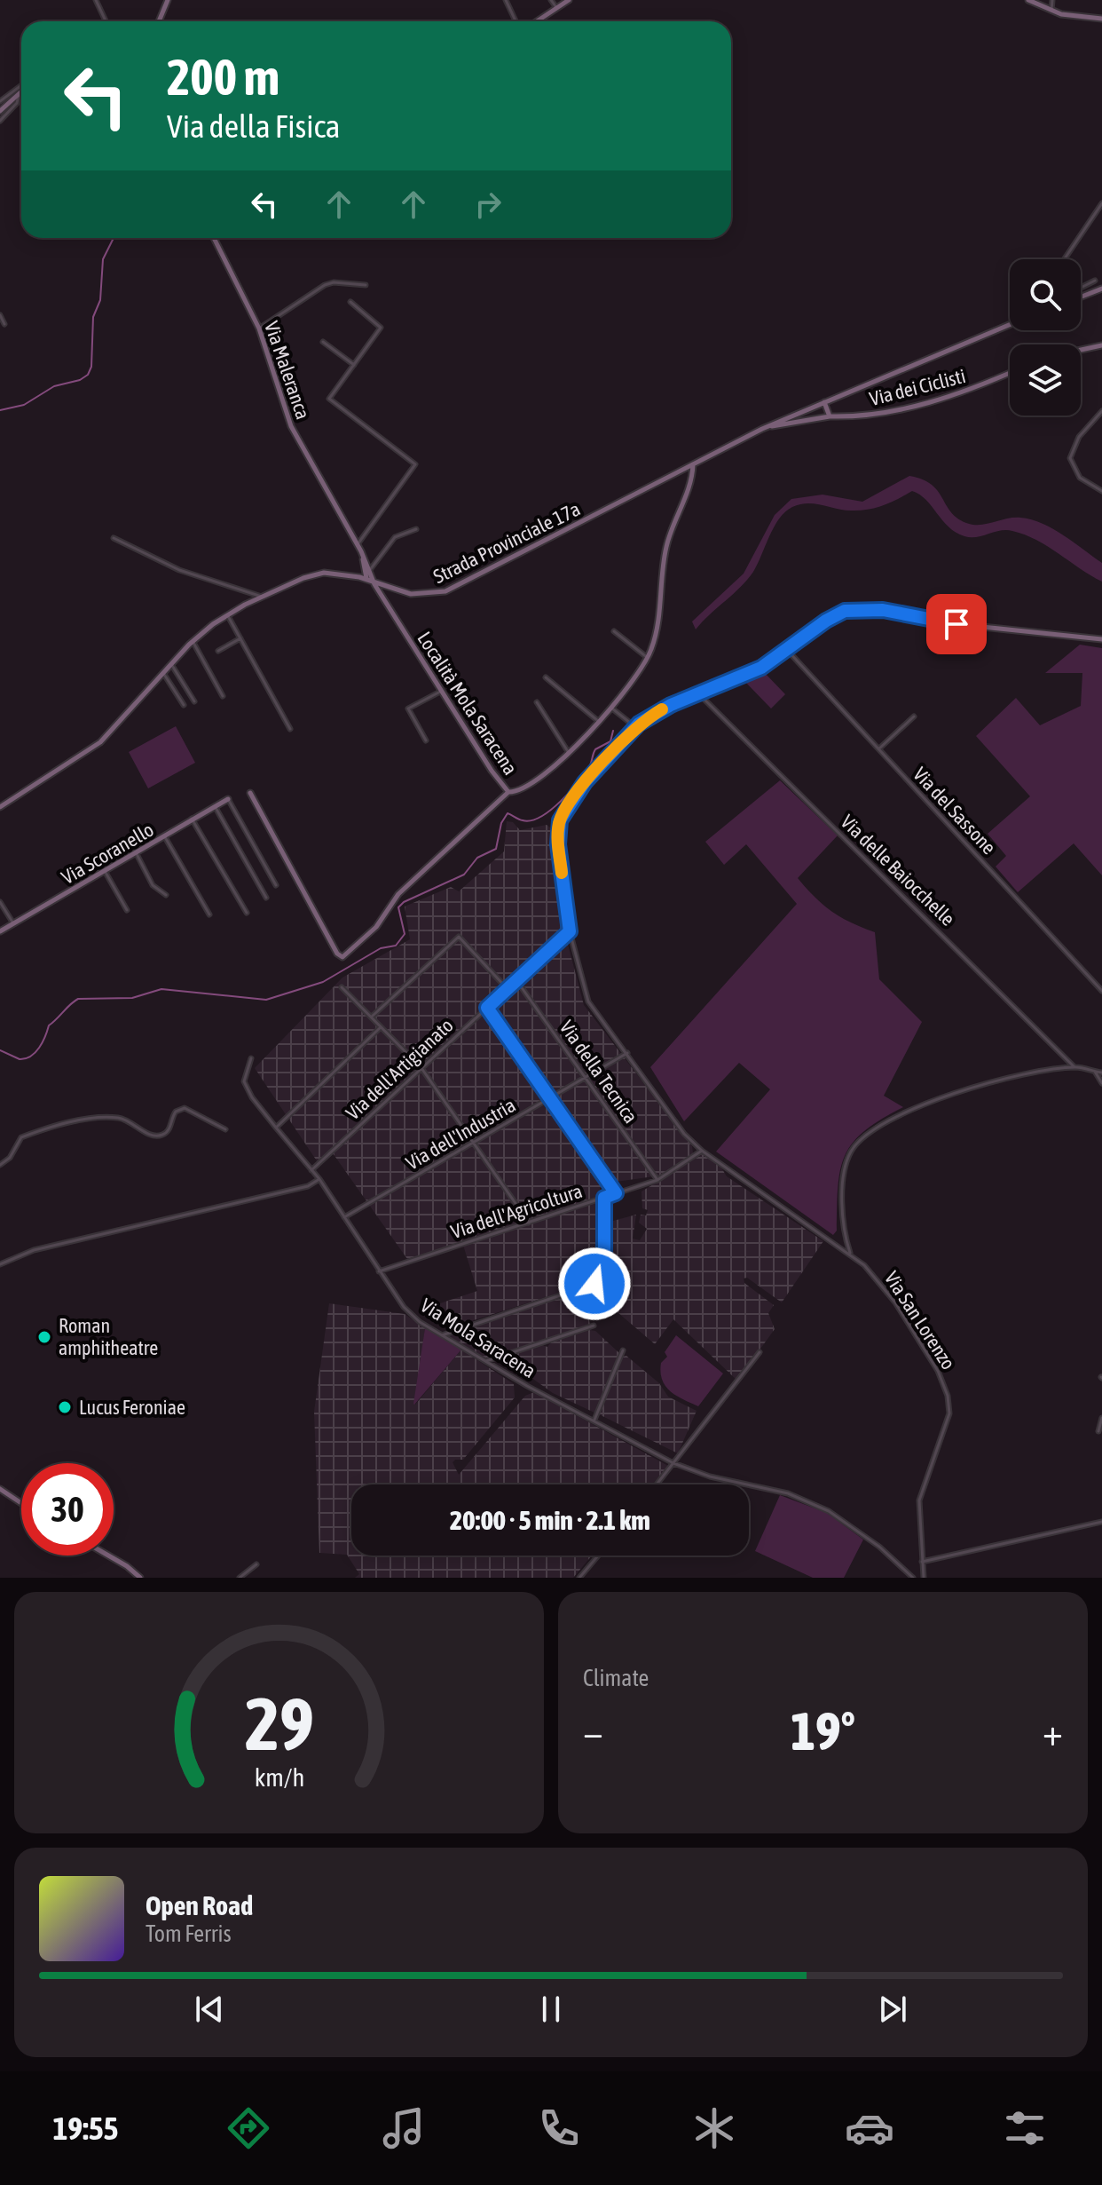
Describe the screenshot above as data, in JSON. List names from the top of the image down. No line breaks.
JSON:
{"streets":{"street":["Via Maleranca","Via dei Ciclisti","Strada Provinciale 17a","Località Mola Saracena","Via del Sassone","Via Scoranello","Via delle Baiocchelle","Via dell'Artigianato","Via della Tecnica","Via dell'Industria","Via dell'Agricoltura","Via San Lorenzo","Via Mola Saracena"]},"crossings":[["Via Maleranca","Località Mola Saracena"],["Via dei Ciclisti","Strada Provinciale 17a"],["Strada Provinciale 17a","Località Mola Saracena"],["Via dell'Artigianato","Via della Tecnica"],["Via dell'Artigianato","Via Mola Saracena"],["Via della Tecnica","Via dell'Industria"],["Via della Tecnica","Via dell'Agricoltura"],["Via dell'Industria","Via Mola Saracena"],["Via dell'Agricoltura","Via San Lorenzo"],["Via dell'Agricoltura","Via Mola Saracena"]],"places":["Roman amphitheatre","Lucus Feroniae"],"page":{"turn":["200 m","Via della Fisica"],"limit":"30","trip":"20:00 · 5 min · 2.1 km","tile":"Climate","heat":["−","19°","+"],"song":["Open Road","Tom Ferris"],"tabs":"19:55","gauge":["29","km/h"]}}
